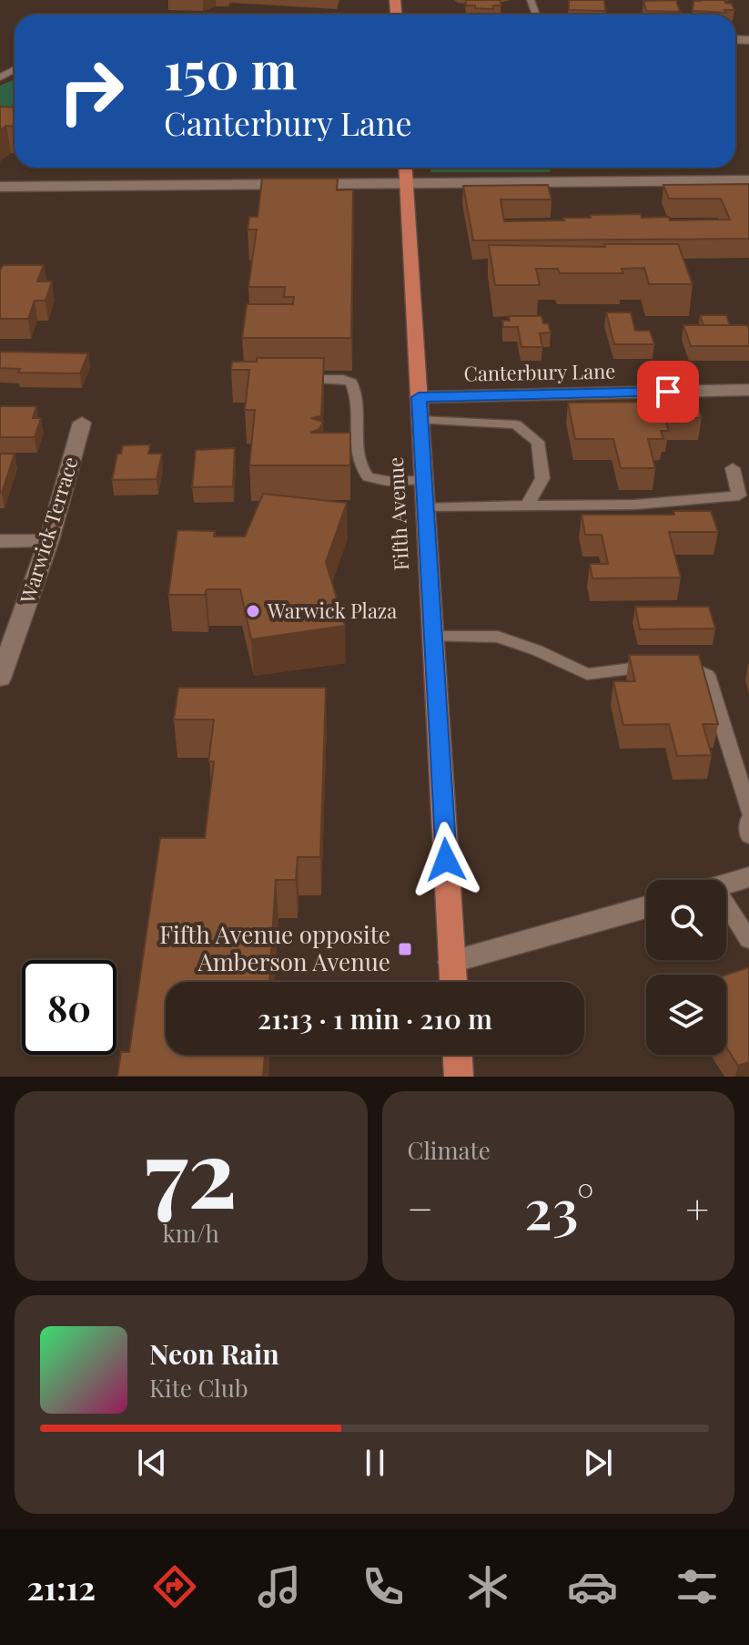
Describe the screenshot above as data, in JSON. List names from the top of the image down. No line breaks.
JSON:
{"streets":{"highway":["Fifth Avenue"],"street":["Canterbury Lane","Warwick Terrace"]},"crossings":[["Canterbury Lane","Fifth Avenue"]],"places":{"other":["Warwick Plaza"],"transit":["Fifth Avenue opposite Amberson Avenue"]},"page":{"turn":["150 m","Canterbury Lane"],"limit":"80","trip":"21:13 · 1 min · 210 m","tile":[["72","km/h"],"Climate"],"heat":["−","23°","+"],"song":["Neon Rain","Kite Club"],"tabs":"21:12"}}
